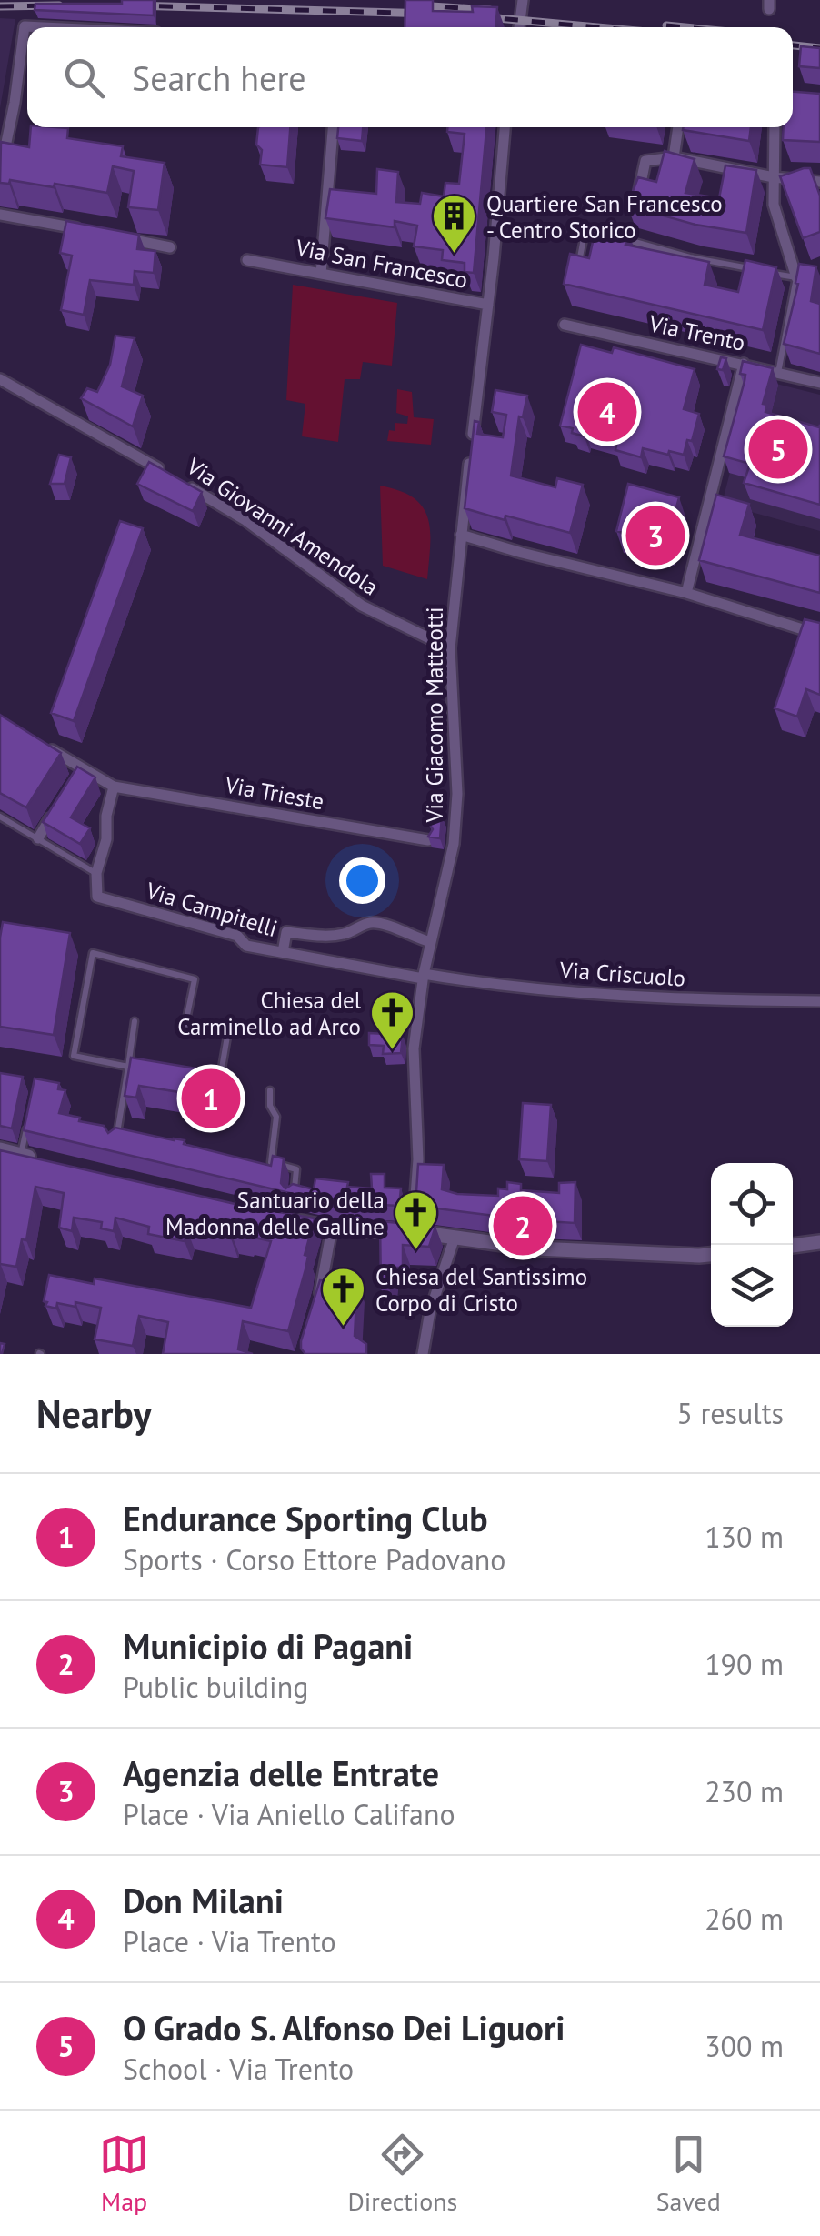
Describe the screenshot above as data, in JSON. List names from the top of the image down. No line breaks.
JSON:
{"streets":{"street":["Via San Francesco","Via Trento","Via Giovanni Amendola","Via Giacomo Matteotti","Via Trieste","Via Campitelli","Via Criscuolo"]},"crossings":[["Via San Francesco","Via Giacomo Matteotti"],["Via Giovanni Amendola","Via Giacomo Matteotti"],["Via Giacomo Matteotti","Via Campitelli"],["Via Giacomo Matteotti","Via Criscuolo"],["Via Campitelli","Via Criscuolo"]],"places":{"building":["Quartiere San Francesco - Centro Storico"],"church":["Chiesa del Carminello ad Arco","Santuario della Madonna delle Galline","Chiesa del Santissimo Corpo di Cristo"]},"page":{"search":"Search here","pins":["4","5","3","1","2"],"heading":["Nearby","5 results"],"list":[{"mark":"1","name":"Endurance Sporting Club","note":"Sports · Corso Ettore Padovano","value":"130 m"},{"mark":"2","name":"Municipio di Pagani","note":"Public building","value":"190 m"},{"mark":"3","name":"Agenzia delle Entrate","note":"Place · Via Aniello Califano","value":"230 m"},{"mark":"4","name":"Don Milani","note":"Place · Via Trento","value":"260 m"},{"mark":"5","name":"O Grado S. Alfonso Dei Liguori","note":"School · Via Trento","value":"300 m"}],"nav":["Map","Directions","Saved"]}}
